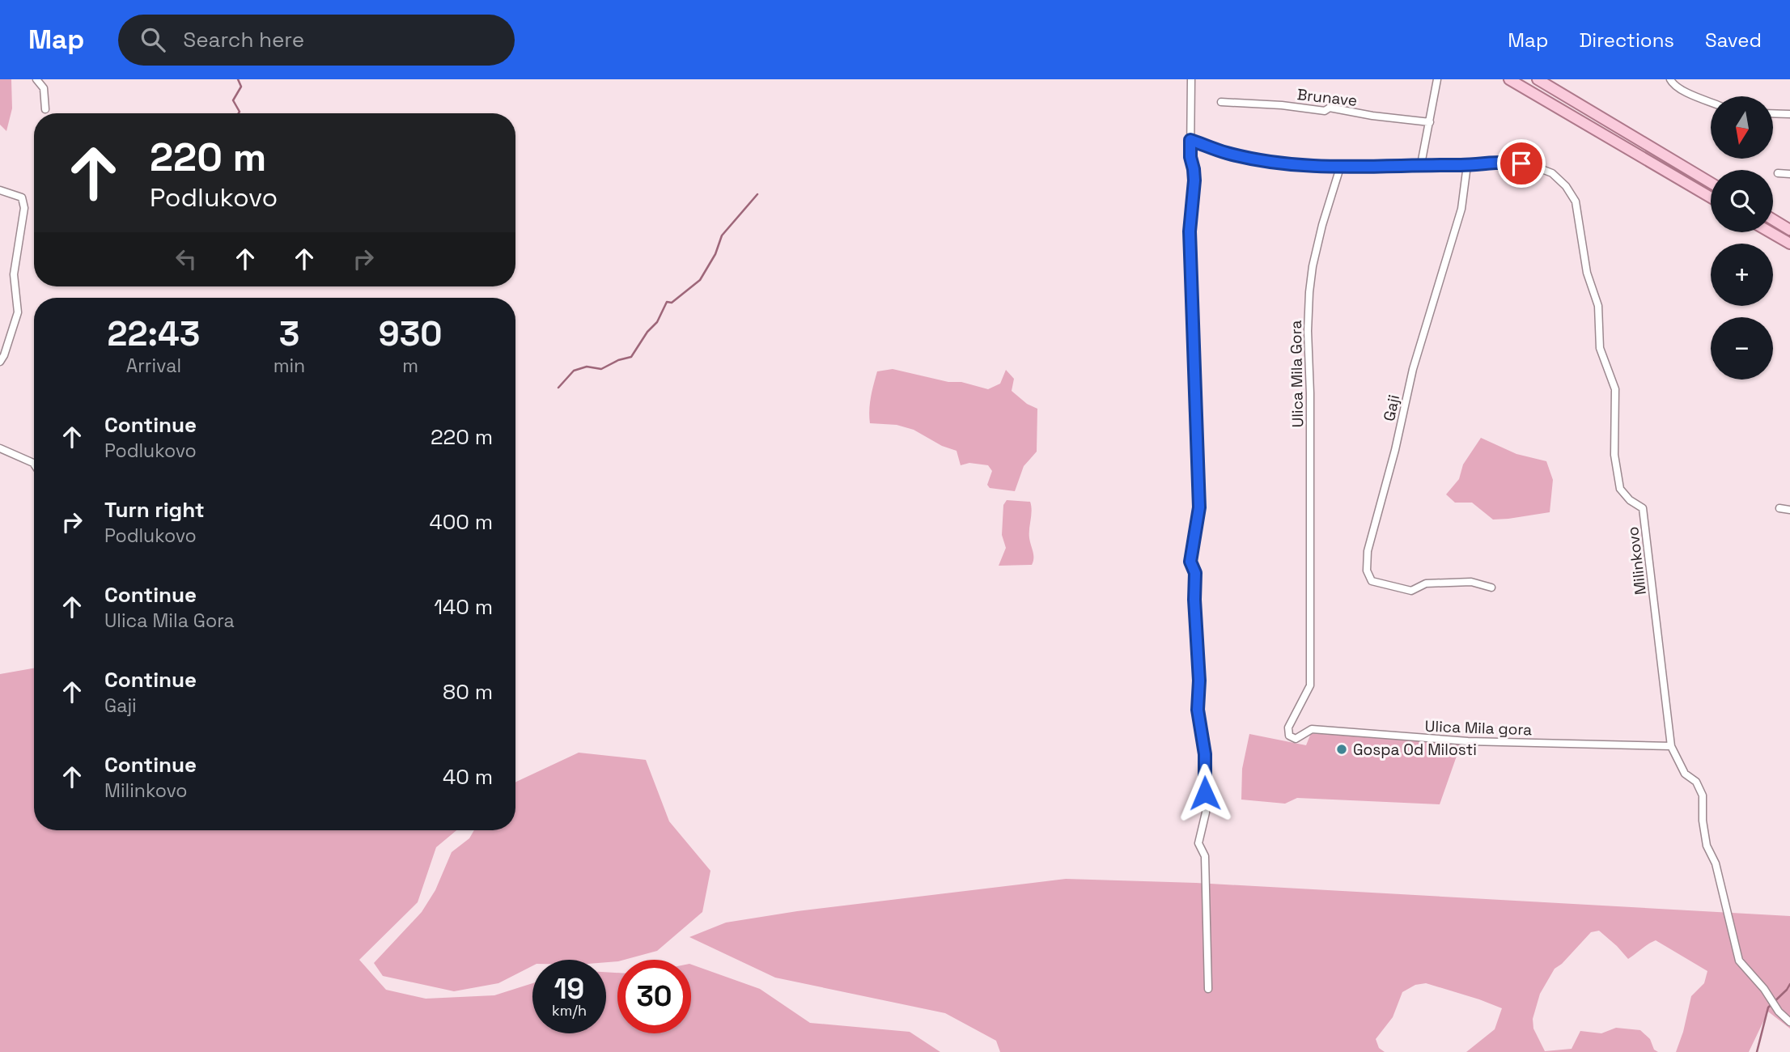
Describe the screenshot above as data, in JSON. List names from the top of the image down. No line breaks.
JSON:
{"streets":{"street":["Brunave","Ulica Mila Gora","Gaji","Milinkovo","Ulica Mila gora"]},"crossings":[["Ulica Mila Gora","Ulica Mila gora"],["Gaji","Milinkovo"],["Milinkovo","Ulica Mila gora"]],"places":["Gospa Od Milosti"],"north":"bottom","page":{"header":"Map","search":"Search here","nav":["Map","Directions","Saved"],"map_buttons":["+","−"],"turn":["220 m","Podlukovo"],"eta":["22:43","Arrival","3","min","930","m"],"list":[{"name":"Continue","note":"Podlukovo","value":"220 m"},{"name":"Turn right","note":"Podlukovo","value":"400 m"},{"name":"Continue","note":"Ulica Mila Gora","value":"140 m"},{"name":"Continue","note":"Gaji","value":"80 m"},{"name":"Continue","note":"Milinkovo","value":"40 m"}],"speed":"19 km/h","limit":"30"}}
